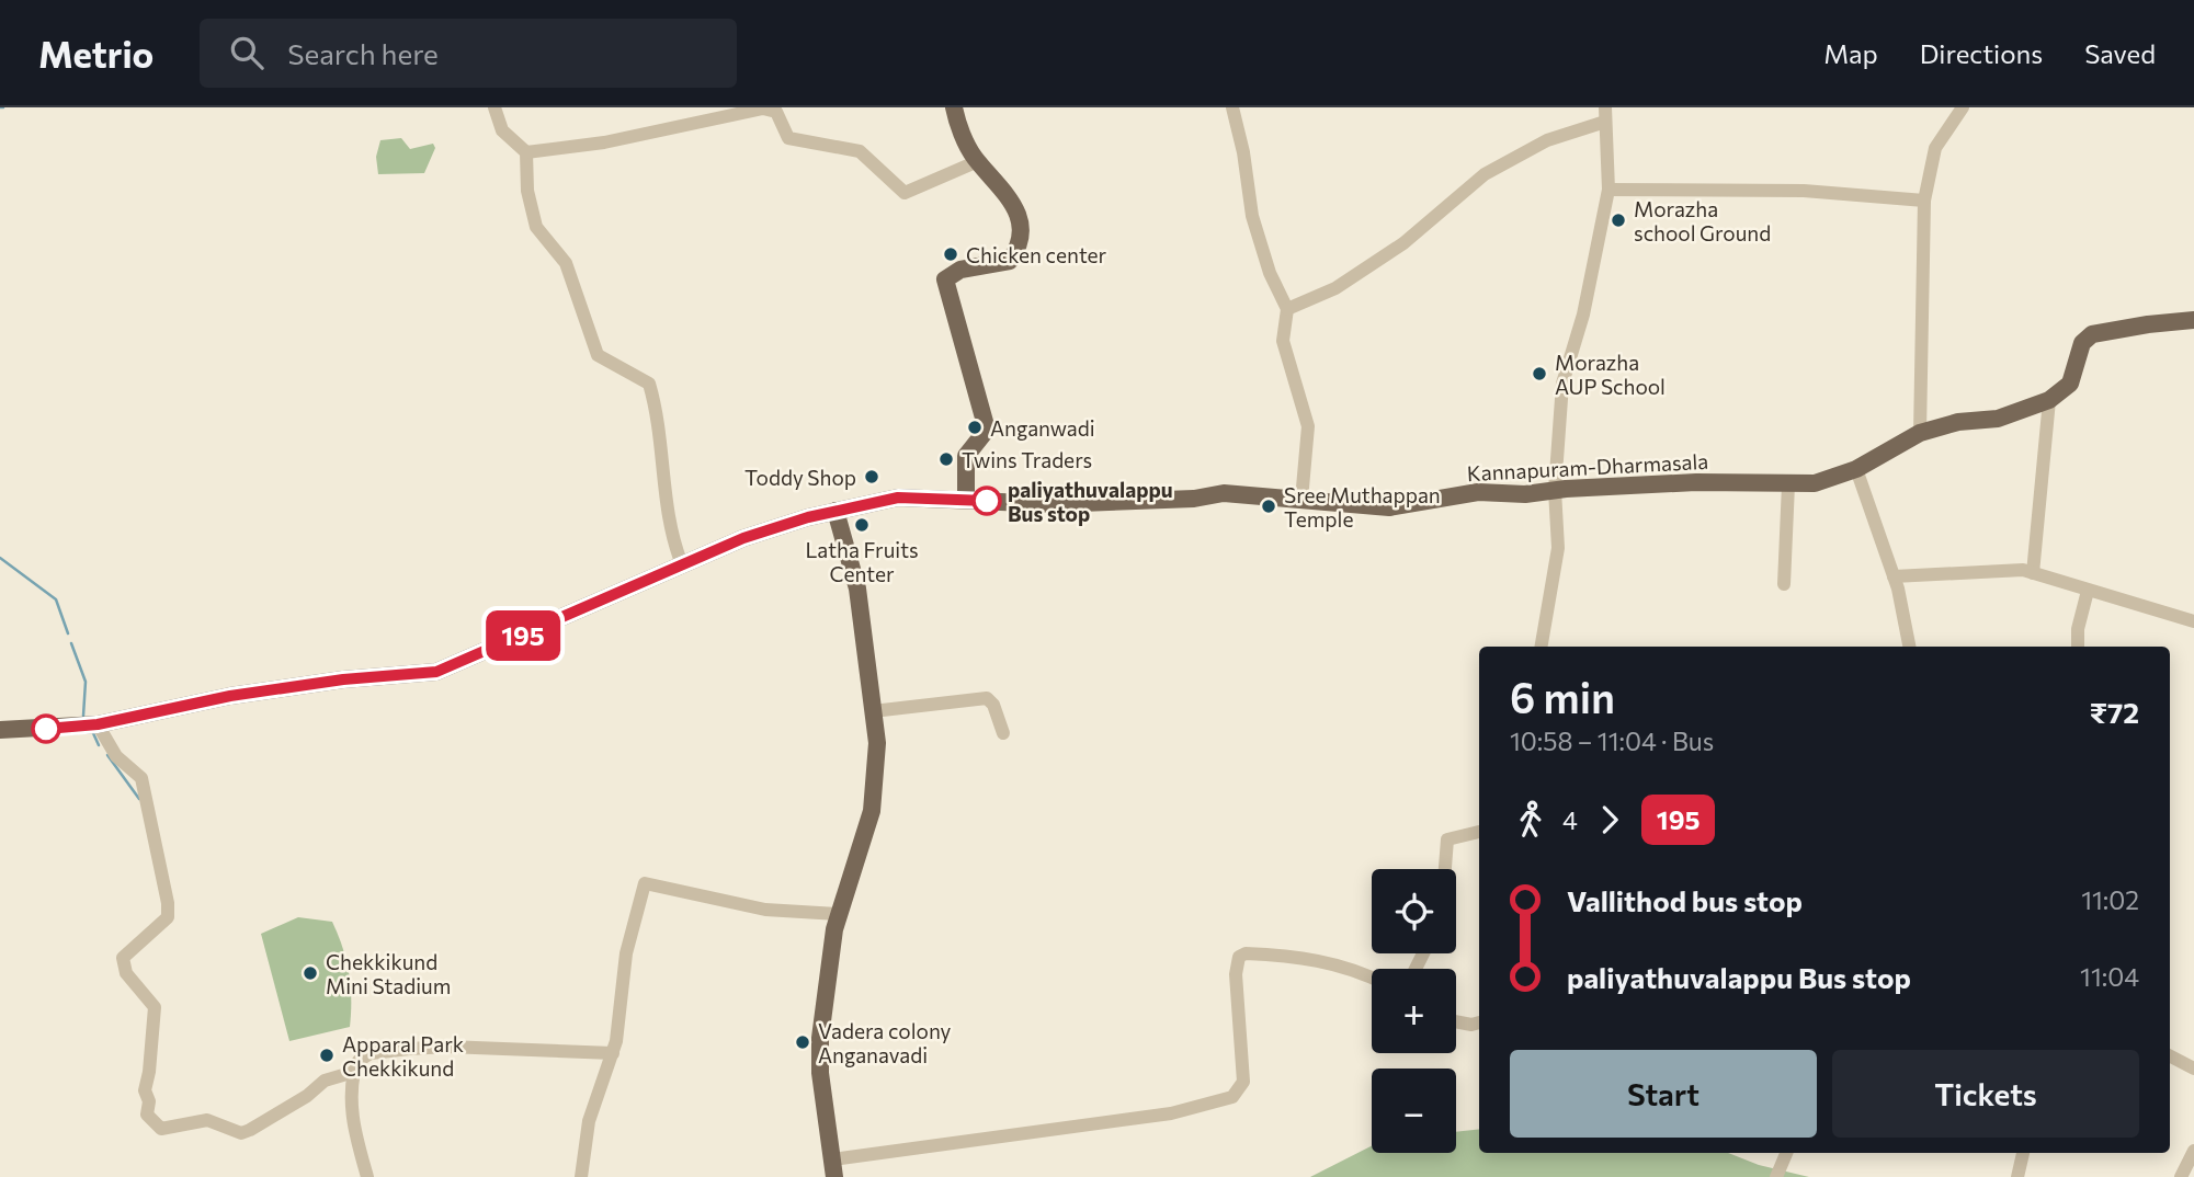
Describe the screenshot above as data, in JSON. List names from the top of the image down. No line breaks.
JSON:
{"streets":{"main road":["Kannapuram-Dharmasala"]},"places":["Morazha school Ground","Chicken center","Morazha AUP School","Anganwadi","Twins Traders","Toddy Shop","paliyathuvalappu Bus stop","Sree Muthappan Temple","Latha Fruits Center","Chekkikund Mini Stadium","Vadera colony Anganavadi","Apparal Park Chekkikund"],"lines":["bus line 195"],"page":{"header":"Metrio","search":"Search here","nav":["Map","Directions","Saved"],"on_map":"195","heading":["6 min","10:58 – 11:04 · Bus","₹72"],"legs":["4","195"],"list":[{"name":"Vallithod bus stop","value":"11:02"},{"name":"paliyathuvalappu Bus stop","value":"11:04"}],"map_buttons":["+","−"],"buttons":["Start","Tickets"]}}
